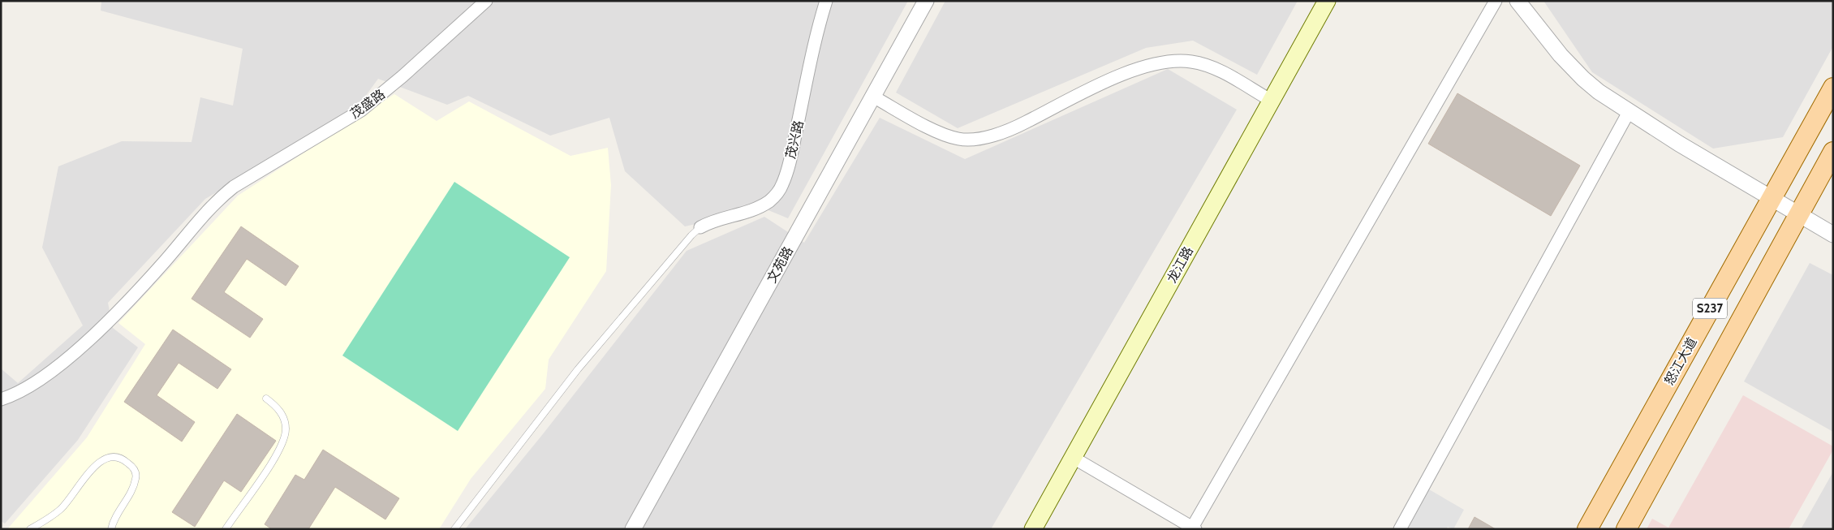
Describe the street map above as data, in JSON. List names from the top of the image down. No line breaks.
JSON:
{"streets":{"main road":["龙江路","S237","怒江大道"],"street":["茂盛路","茂兴路","文苑路"]}}
